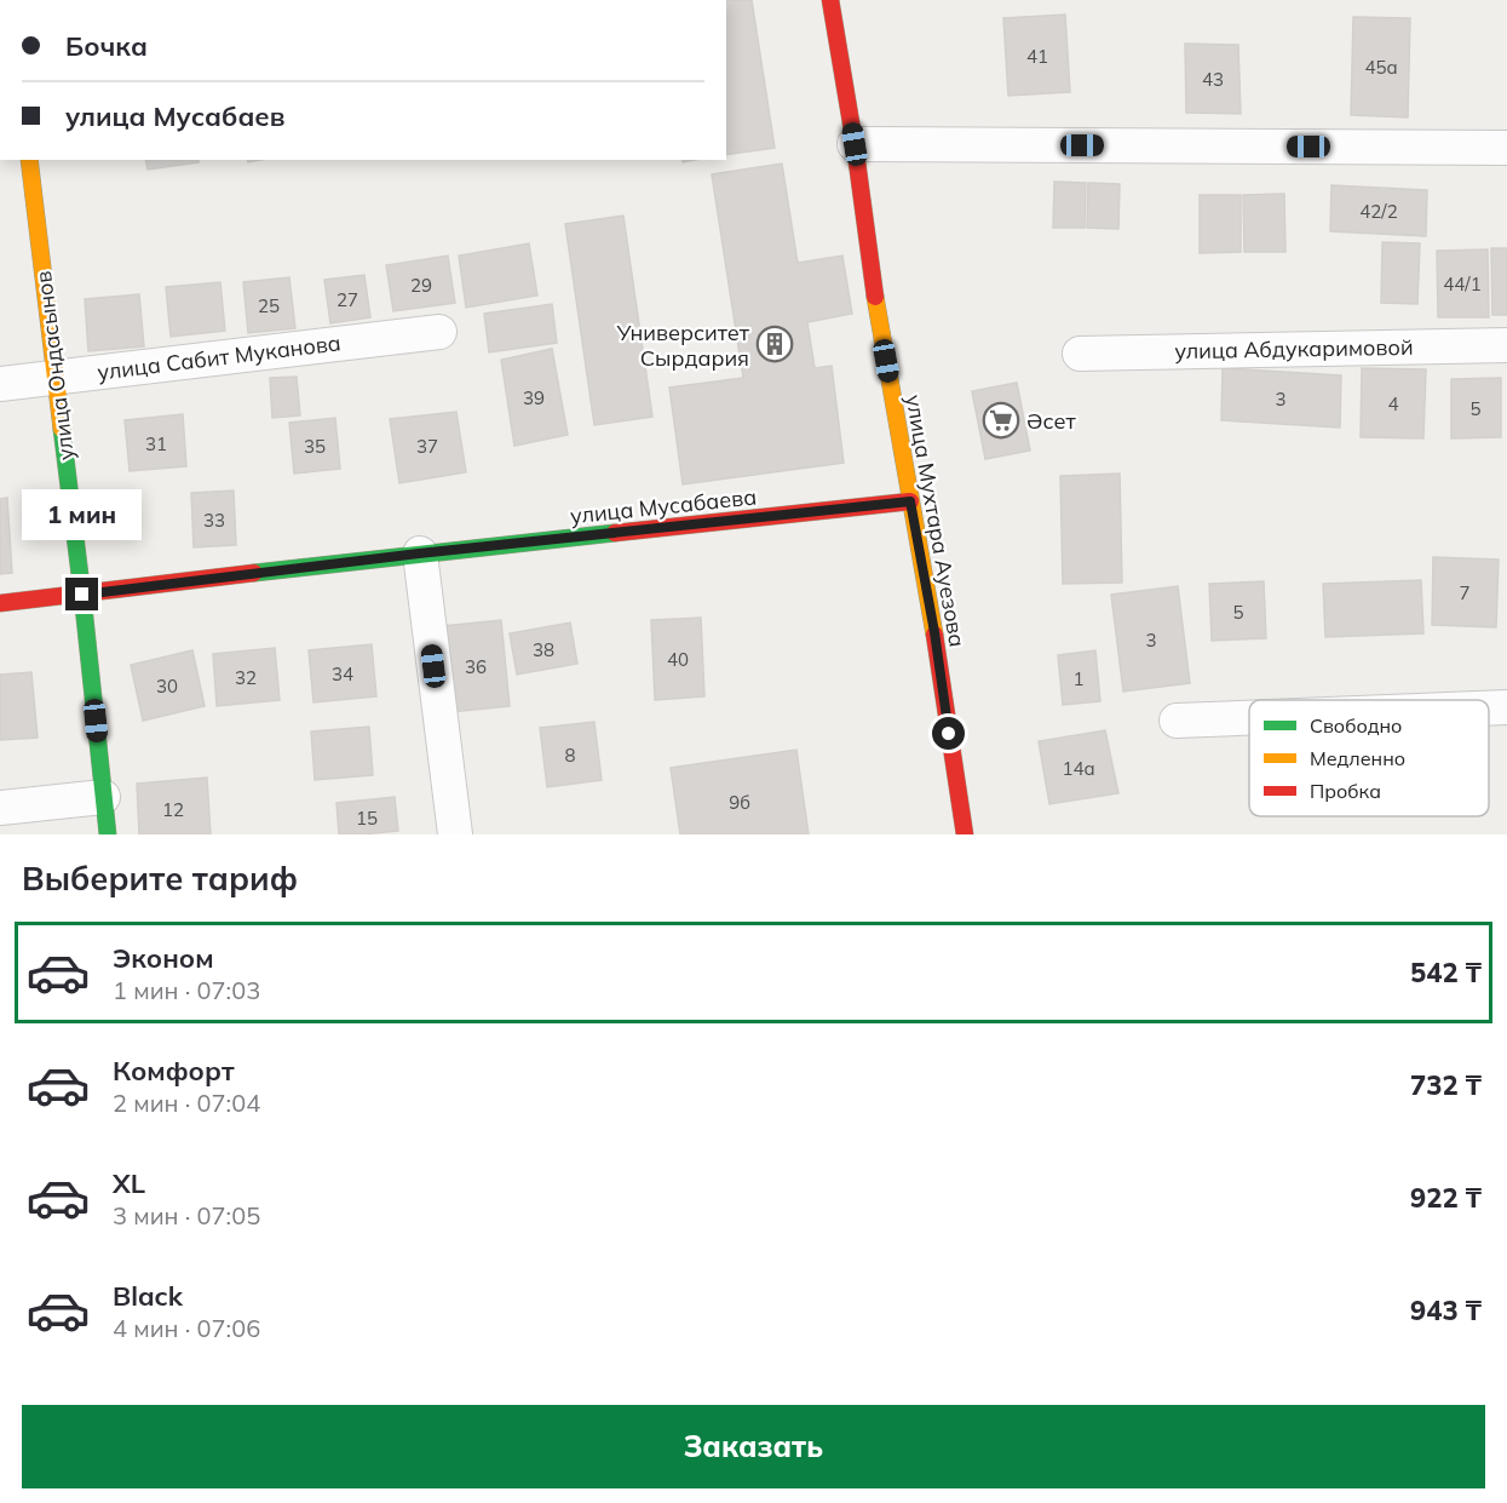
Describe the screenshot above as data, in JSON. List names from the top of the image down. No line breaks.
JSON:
{"streets":{"street":["улица Абдукаримовой","улица Сабит Муканова","улица Ондасынов","улица Мусабаева","улица Мухтара Ауезова"]},"crossings":[["улица Сабит Муканова","улица Ондасынов"],["улица Ондасынов","улица Мусабаева"],["улица Мусабаева","улица Мухтара Ауезова"]],"places":{"building":["Университет Сырдария"],"supermarket":["Әсет"]},"house_numbers":["41","45а","43","42/2","44/1","29","27","25","39","3","4","5","31","35","37","33","7","5","3","38","40","36","34","32","1","30","8","14а","9б","12","15"],"legend":["Свободно","Медленно","Пробка"],"page":{"banner":["Бочка","улица Мусабаев"],"bubble":"1 мин","heading":"Выберите тариф","list":[{"name":"Эконом","note":"1 мин · 07:03","value":"542 ₸"},{"name":"Комфорт","note":"2 мин · 07:04","value":"732 ₸"},{"name":"XL","note":"3 мин · 07:05","value":"922 ₸"},{"name":"Black","note":"4 мин · 07:06","value":"943 ₸"}],"buttons":"Заказать"}}
